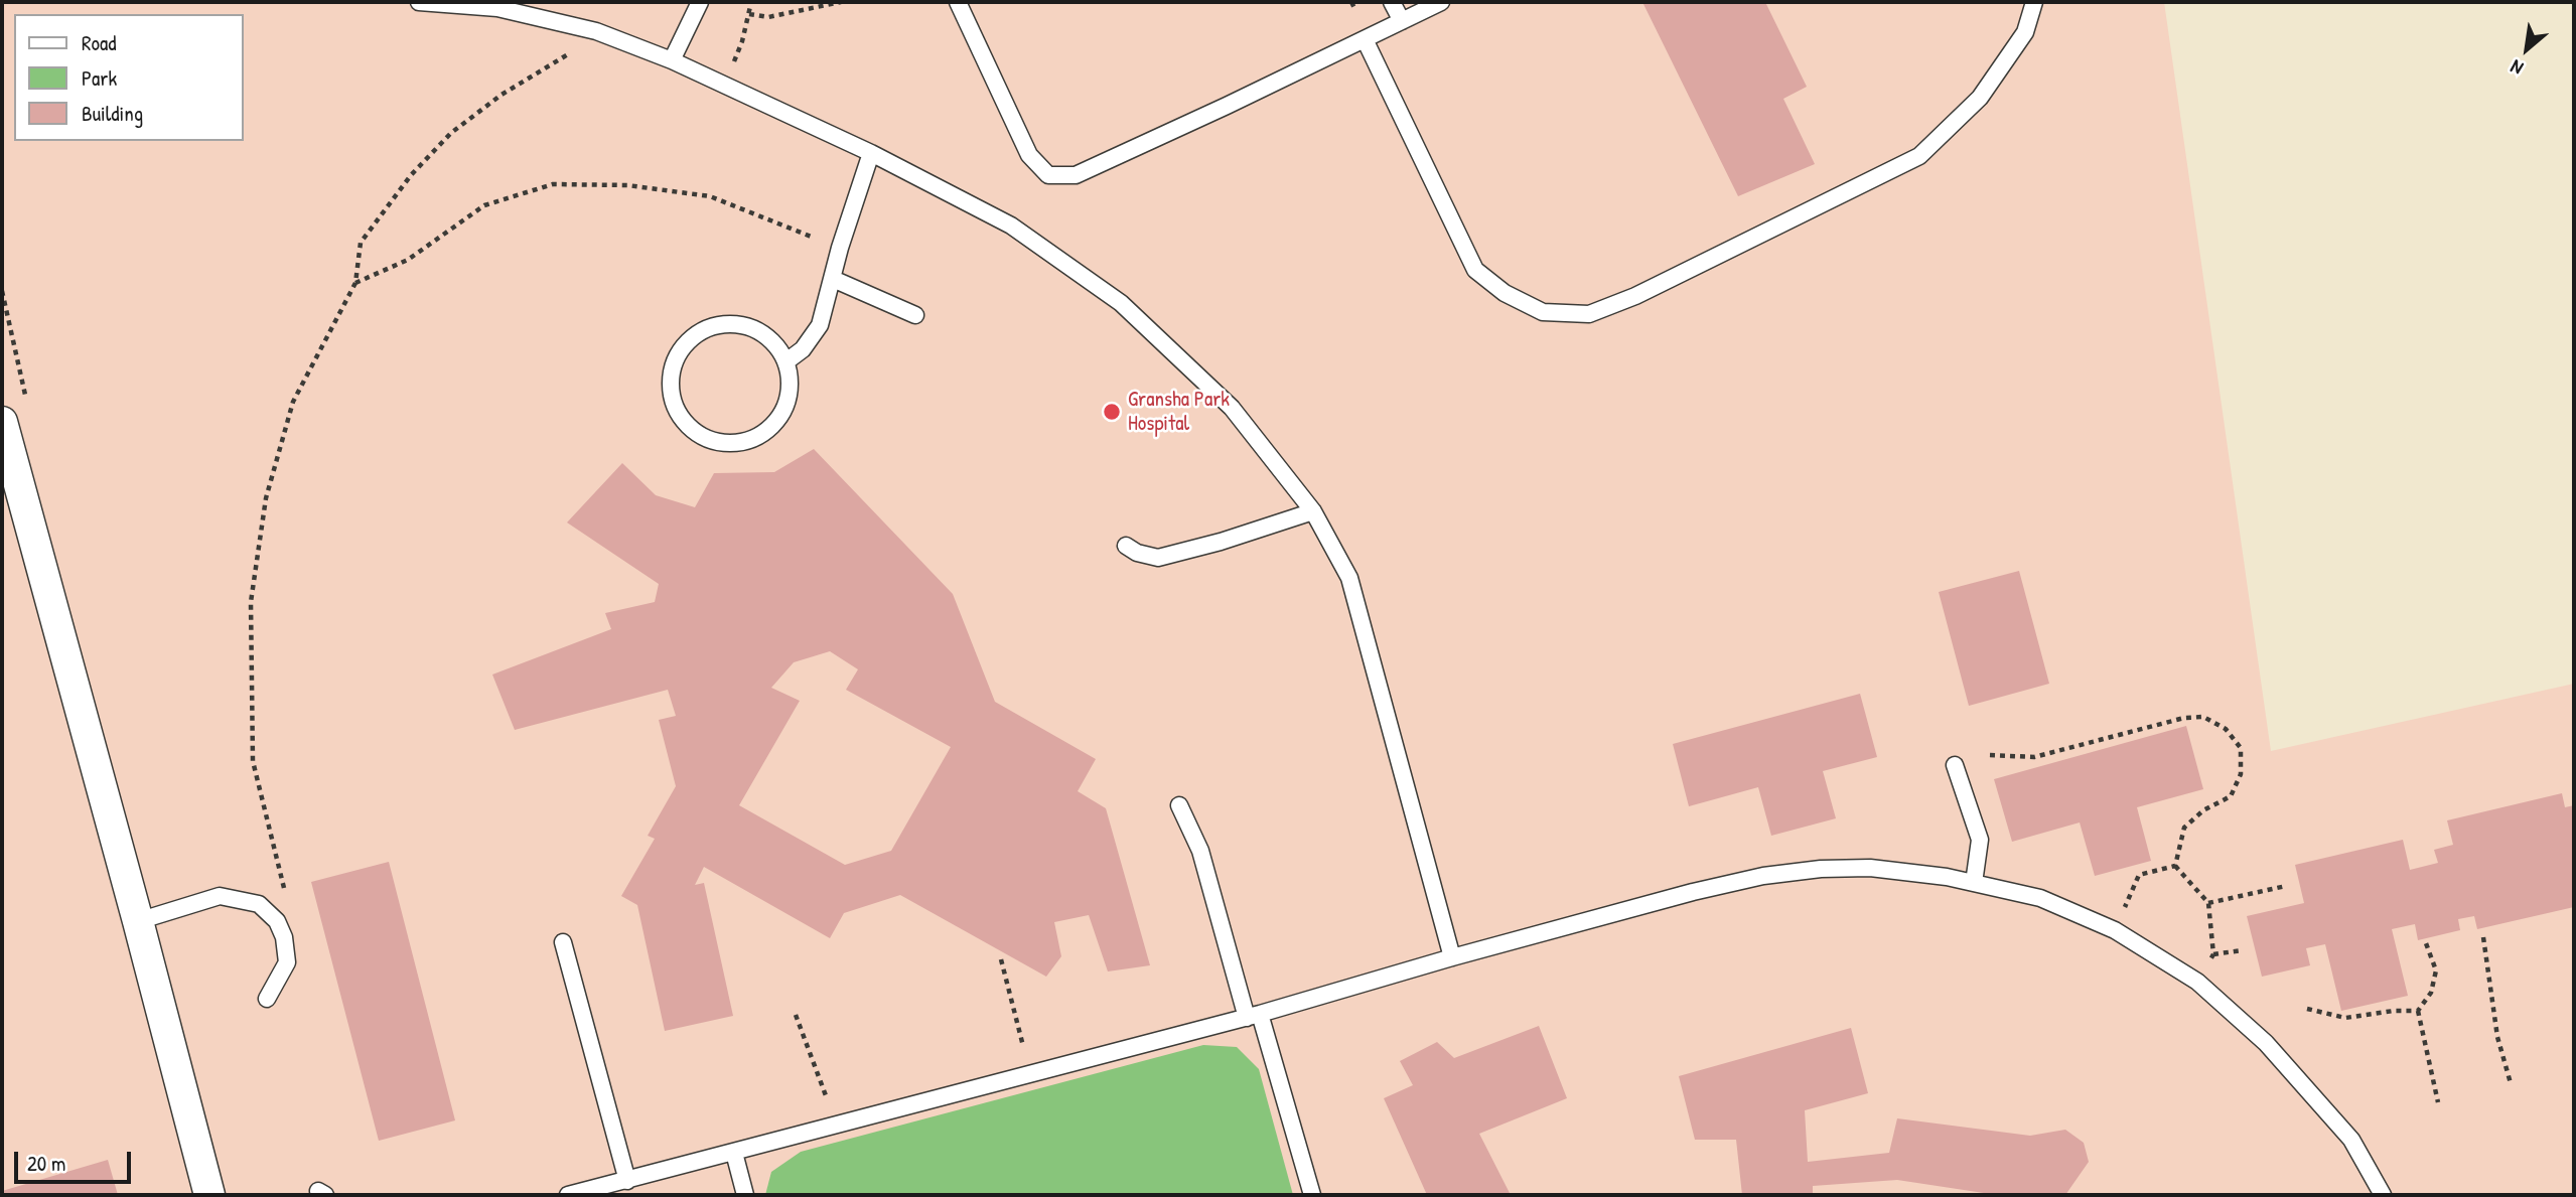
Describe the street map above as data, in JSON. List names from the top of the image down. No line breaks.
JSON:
{"places":["Gransha Park Hospital"],"legend":["Road","Park","Building"],"scale_bar":"20 m","north":"bottom left"}
